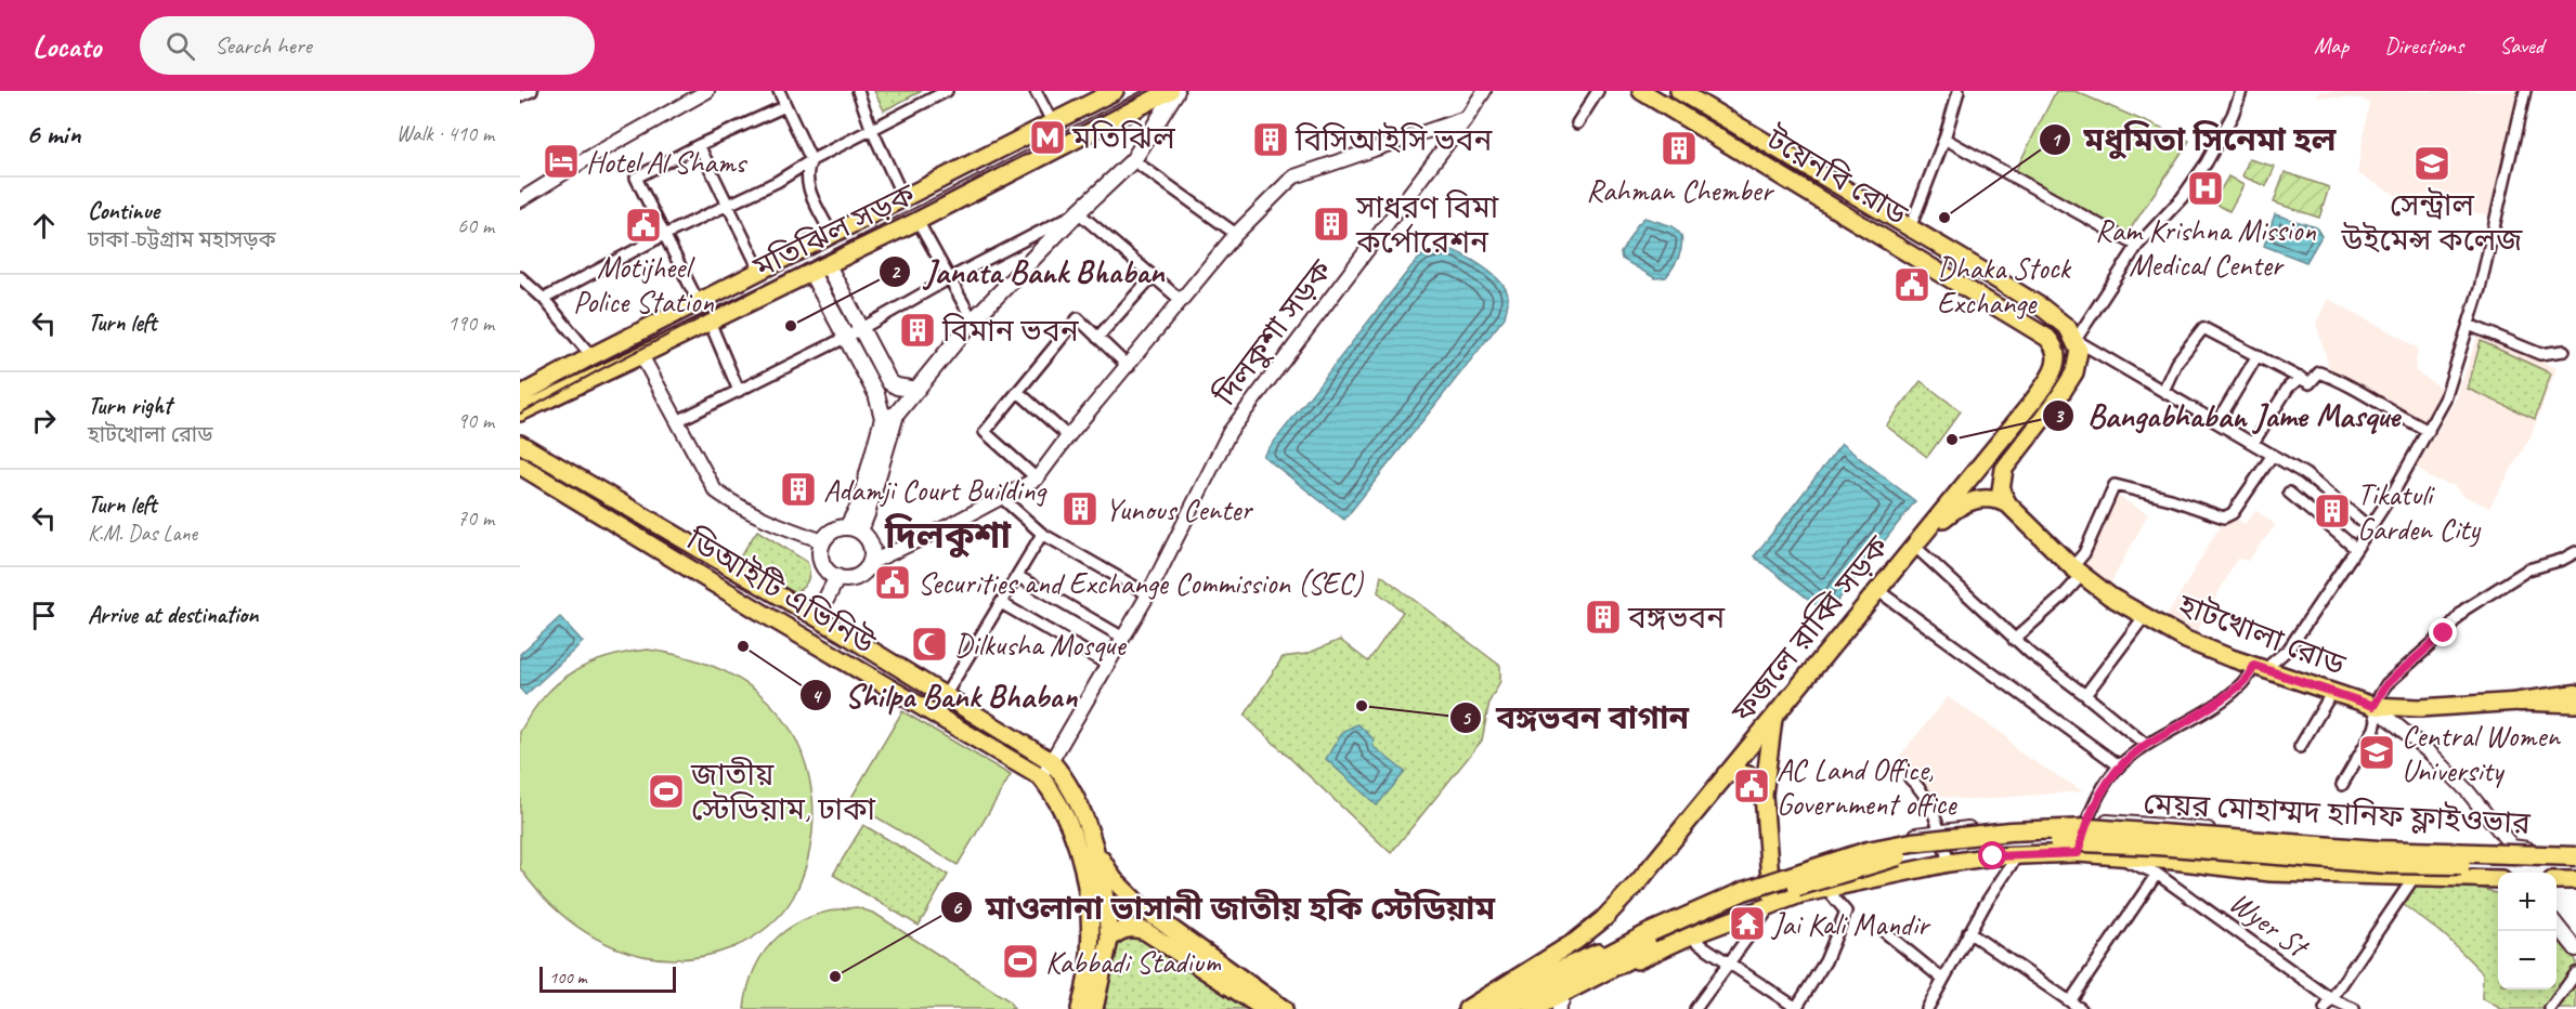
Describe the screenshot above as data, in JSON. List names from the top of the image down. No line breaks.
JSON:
{"streets":{"highway":["মেয়র মোহাম্মদ হানিফ ফ্লাইওভার"],"main road":["টয়েনবি রোড","মতিঝিল সড়ক","ডিআইটি এভিনিউ","ফজলে রাব্বি সড়ক","হাটখোলা রোড"],"street":["দিলকুশা সড়ক","Wyer St"]},"crossings":[["টয়েনবি রোড","ফজলে রাব্বি সড়ক"],["দিলকুশা সড়ক","ডিআইটি এভিনিউ"]],"districts":["দিলকুশা"],"places":{"metro station":["মতিঝিল"],"building":["বিসিআইসি ভবন","Rahman Chember","সাধরণ বিমা কর্পোরেশন","বিমান ভবন","Adamji Court Building","Yunous Center","Tikatuli Garden City","বঙ্গভবন"],"hotel":["Hotel Al Shams"],"school or university":["সেন্ট্রাল উইমেন্স কলেজ","Central Women University"],"hospital":["Ram Krishna Mission Medical Center"],"other":["মধুমিতা সিনেমা হল","Janata Bank Bhaban","Bangabhaban Jame Masque","Shilpa Bank Bhaban","বঙ্গভবন বাগান","মাওলানা ভাসানী জাতীয় হকি স্টেডিয়াম"],"public building":["Motijheel Police Station","Dhaka Stock Exchange","Securities and Exchange Commission (SEC)","AC Land Office, Government office"],"mosque":["Dilkusha Mosque"],"sports":["জাতীয় স্টেডিয়াম, ঢাকা","Kabbadi Stadium"],"temple":["Jai Kali Mandir"]},"scale_bar":"100 m","page":{"header":"Locato","search":"Search here","nav":["Map","Directions","Saved"],"heading":["6 min","Walk · 410 m"],"list":[["Continue","ঢাকা-চট্টগ্রাম মহাসড়ক","60 m"],["Turn left","190 m"],["Turn right","হাটখোলা রোড","90 m"],["Turn left","K.M. Das Lane","70 m"],"Arrive at destination"],"map_buttons":["+","−"],"scale":"100 m"}}
